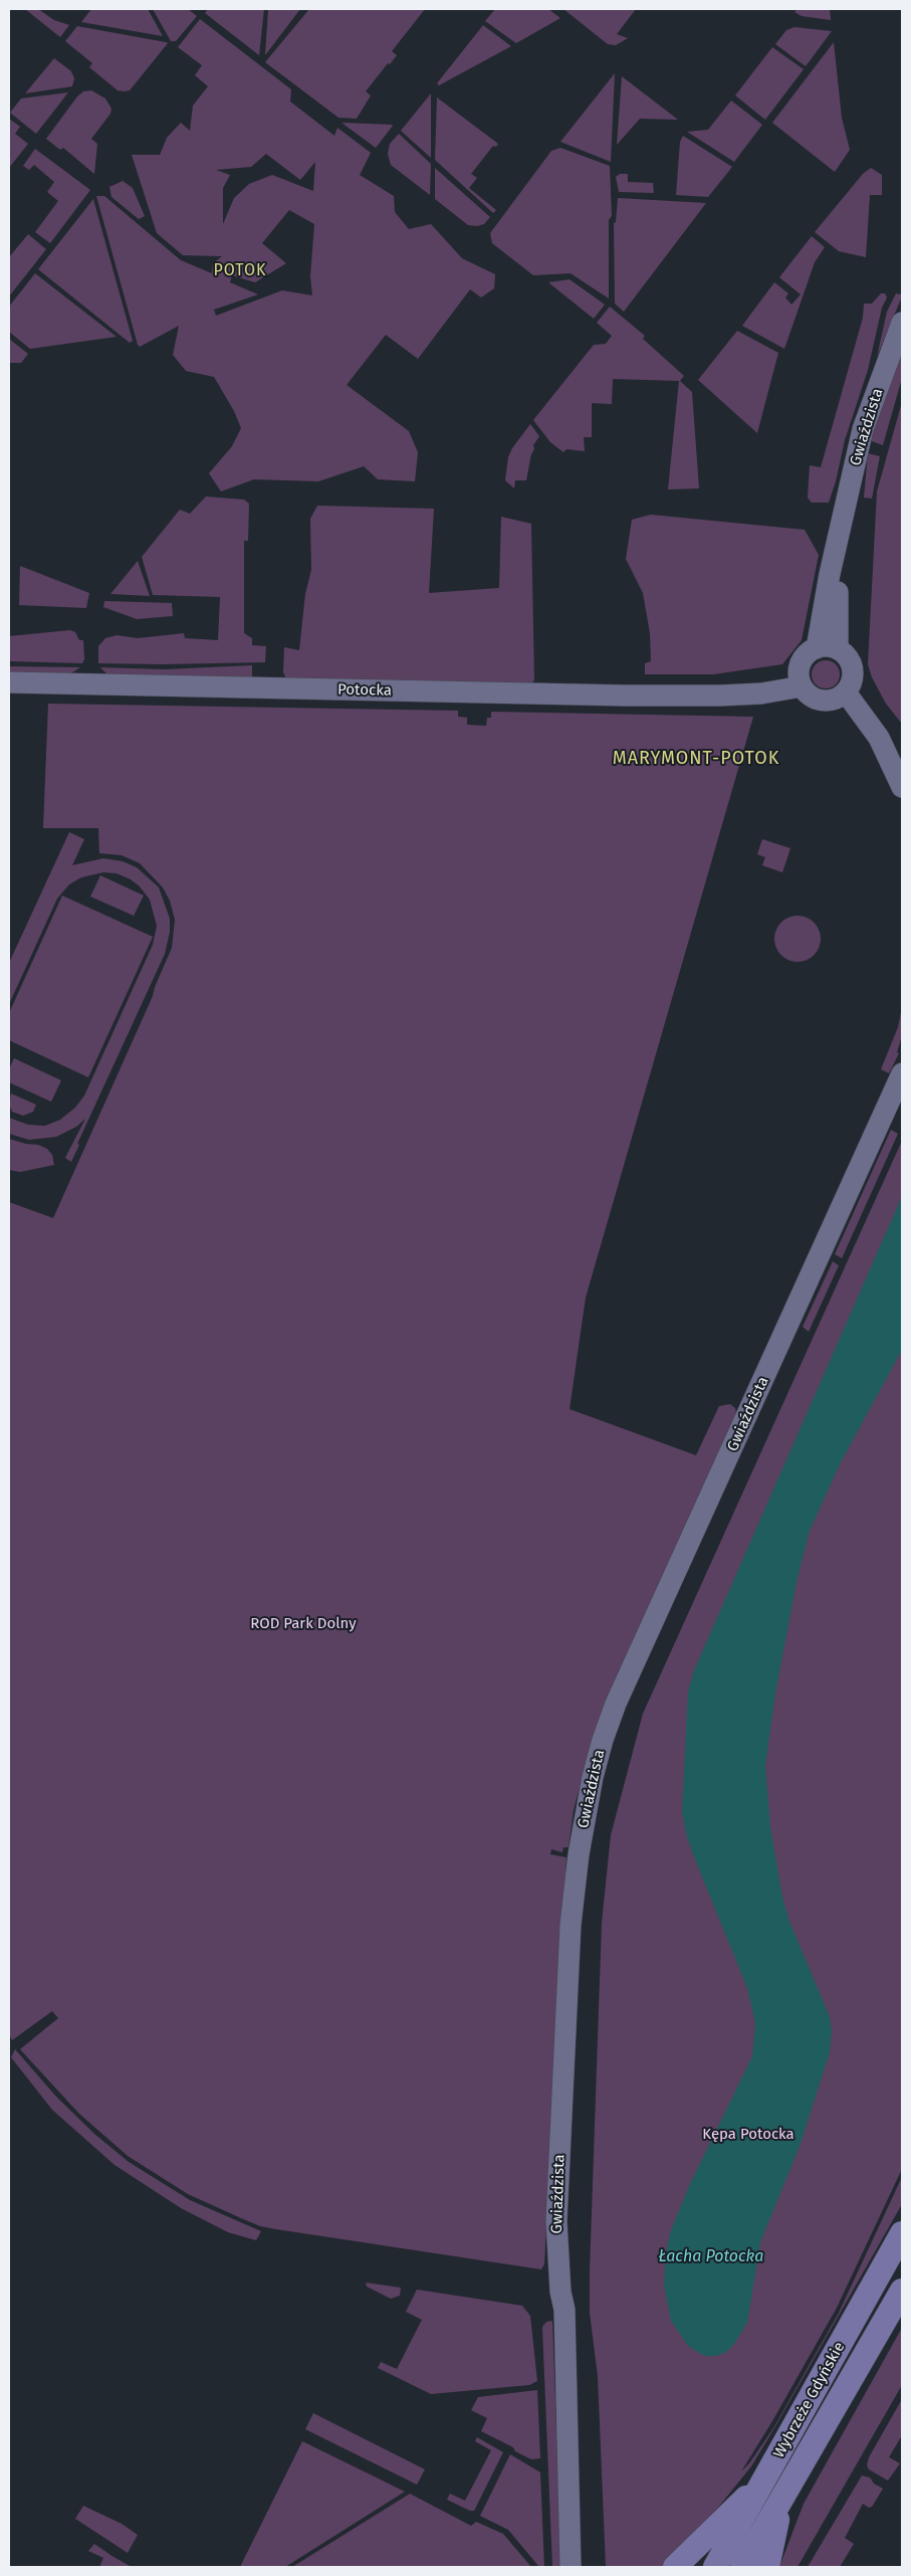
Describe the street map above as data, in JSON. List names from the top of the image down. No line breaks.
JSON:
{"streets":{"main road":["Wybrzeże Gdyńskie"],"street":["Gwiaździsta","Potocka"]},"crossings":[["Gwiaździsta","Potocka"]],"districts":["POTOK","MARYMONT-POTOK"],"water":["Łacha Potocka"],"parks":["ROD Park Dolny","Kępa Potocka"]}
